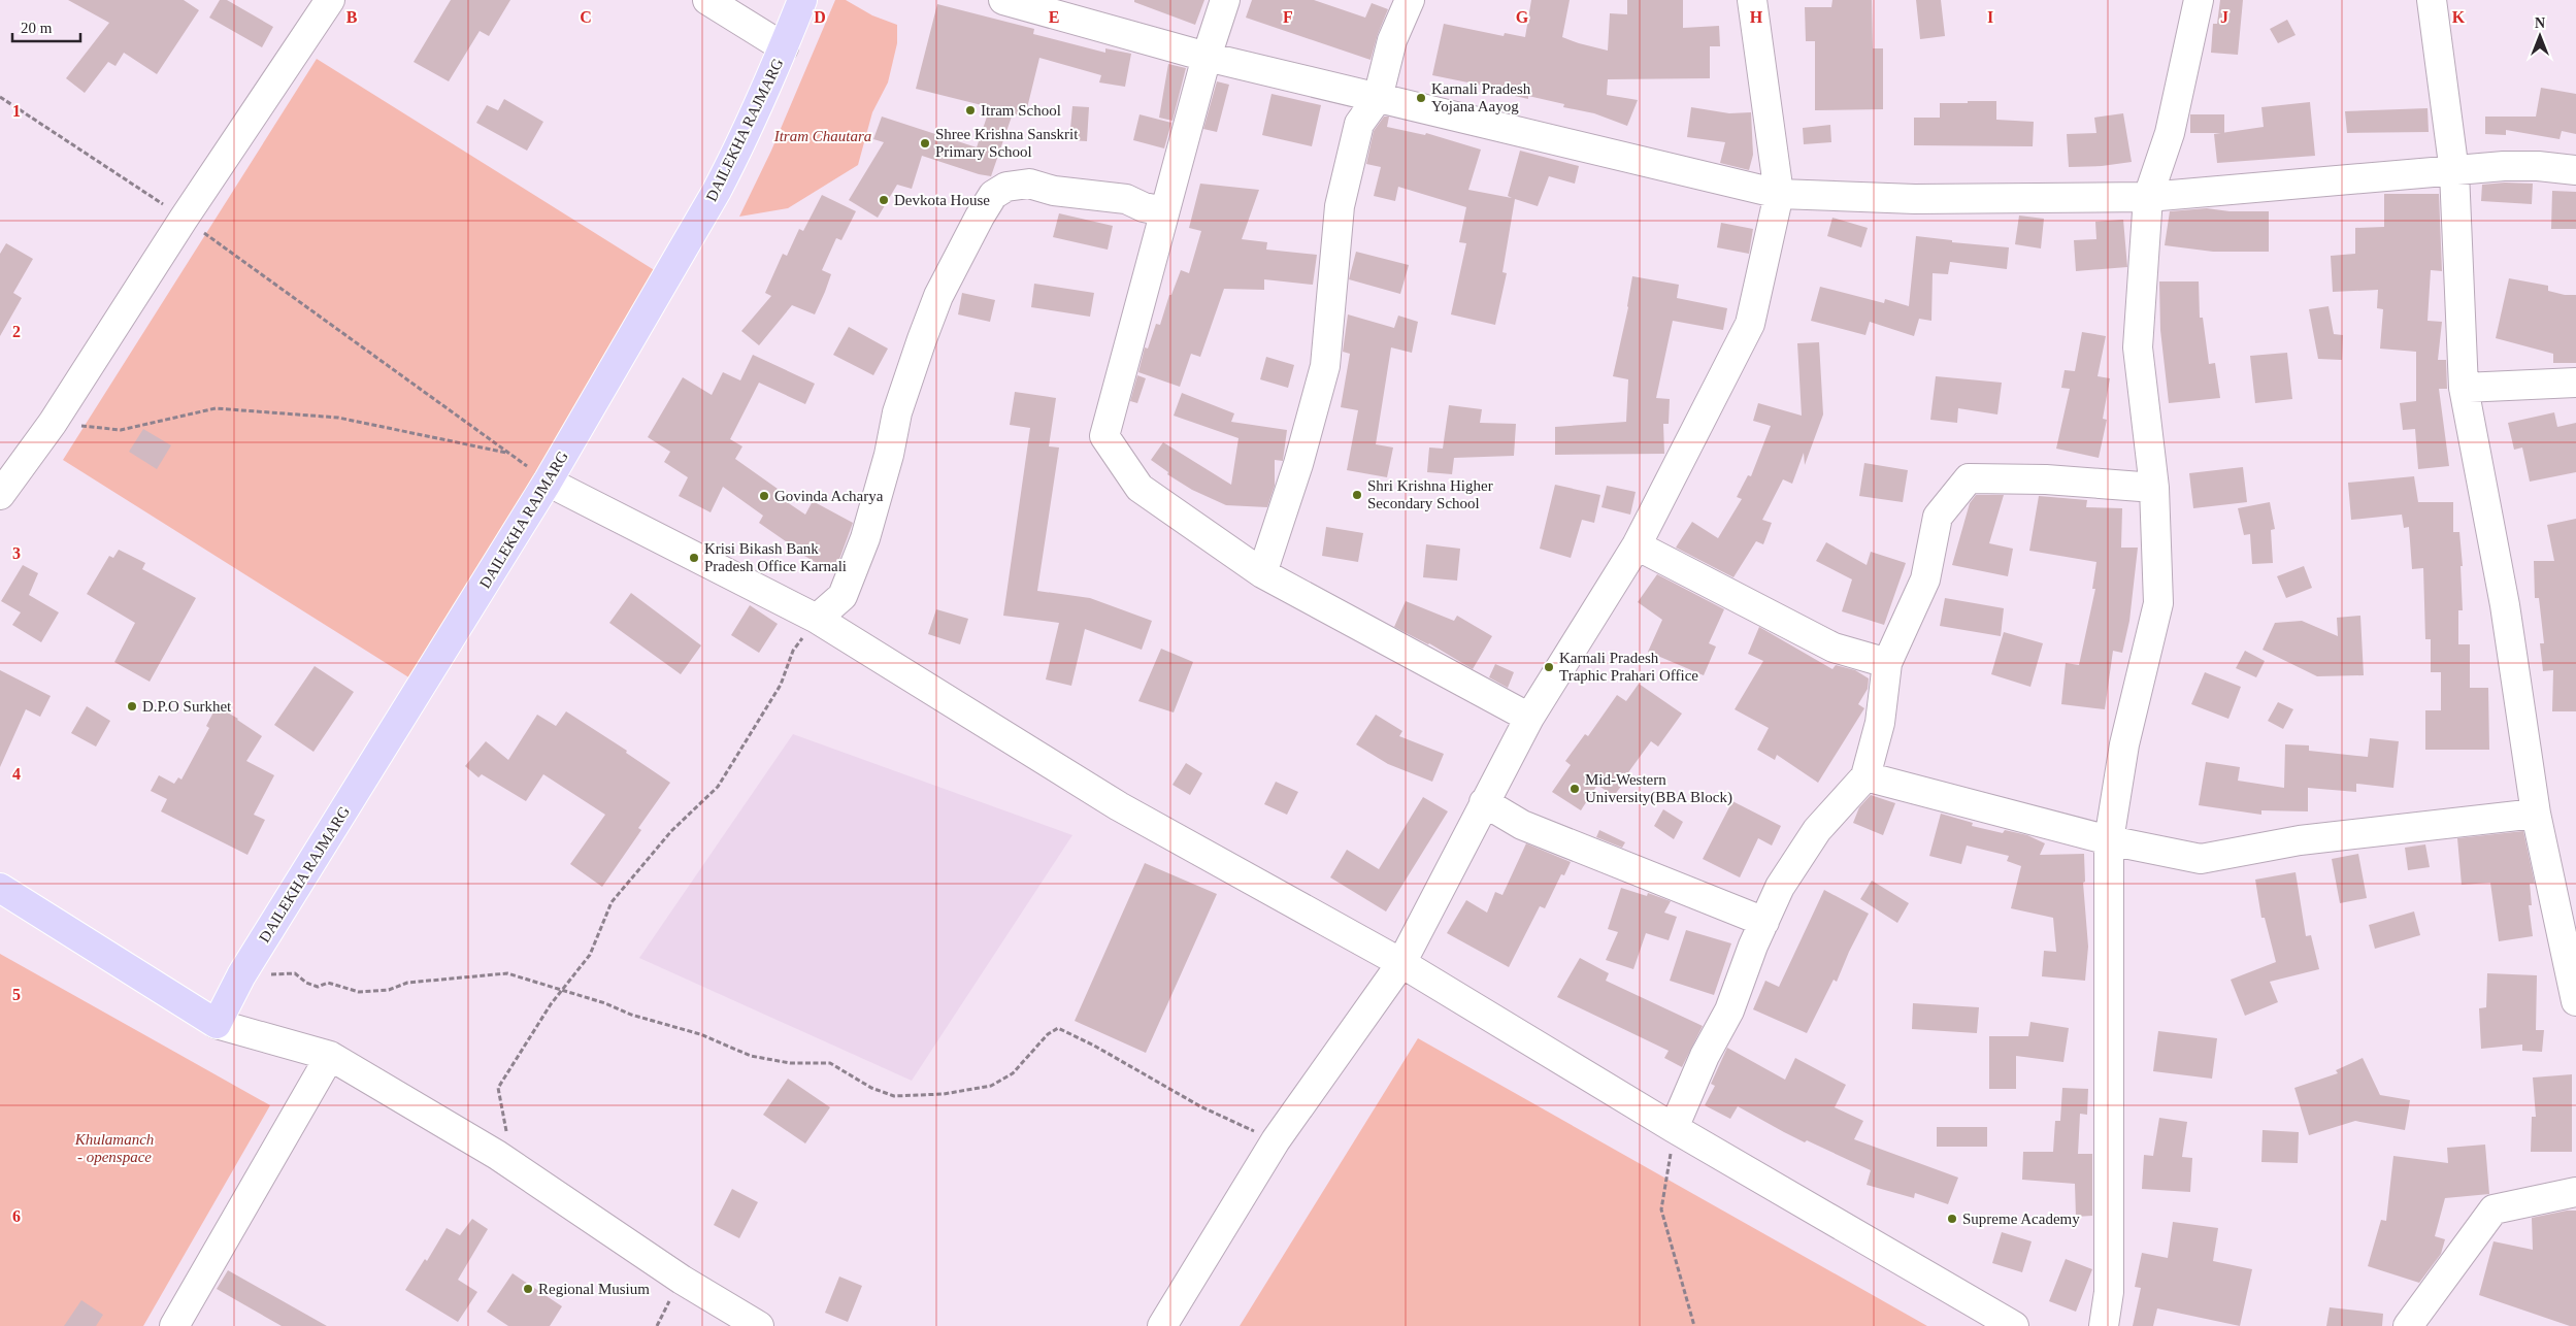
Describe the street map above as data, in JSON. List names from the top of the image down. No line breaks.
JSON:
{"streets":{"main road":["DAILEKHA RAJMARG"]},"parks":["Itram Chautara","Khulamanch - openspace"],"places":["Karnali Pradesh Yojana Aayog","Itram School","Shree Krishna Sanskrit Primary School","Devkota House","Shri Krishna Higher Secondary School","Govinda Acharya","Krisi Bikash Bank Pradesh Office Karnali","Karnali Pradesh Traphic Prahari Office","D.P.O Surkhet","Mid-Western University(BBA Block)","Supreme Academy","Regional Musium"],"scale_bar":"20 m","north":"top","grid":{"columns":["B","C","D","E","F","G","H","I","J","K"],"rows":["1","2","3","4","5","6"]}}
